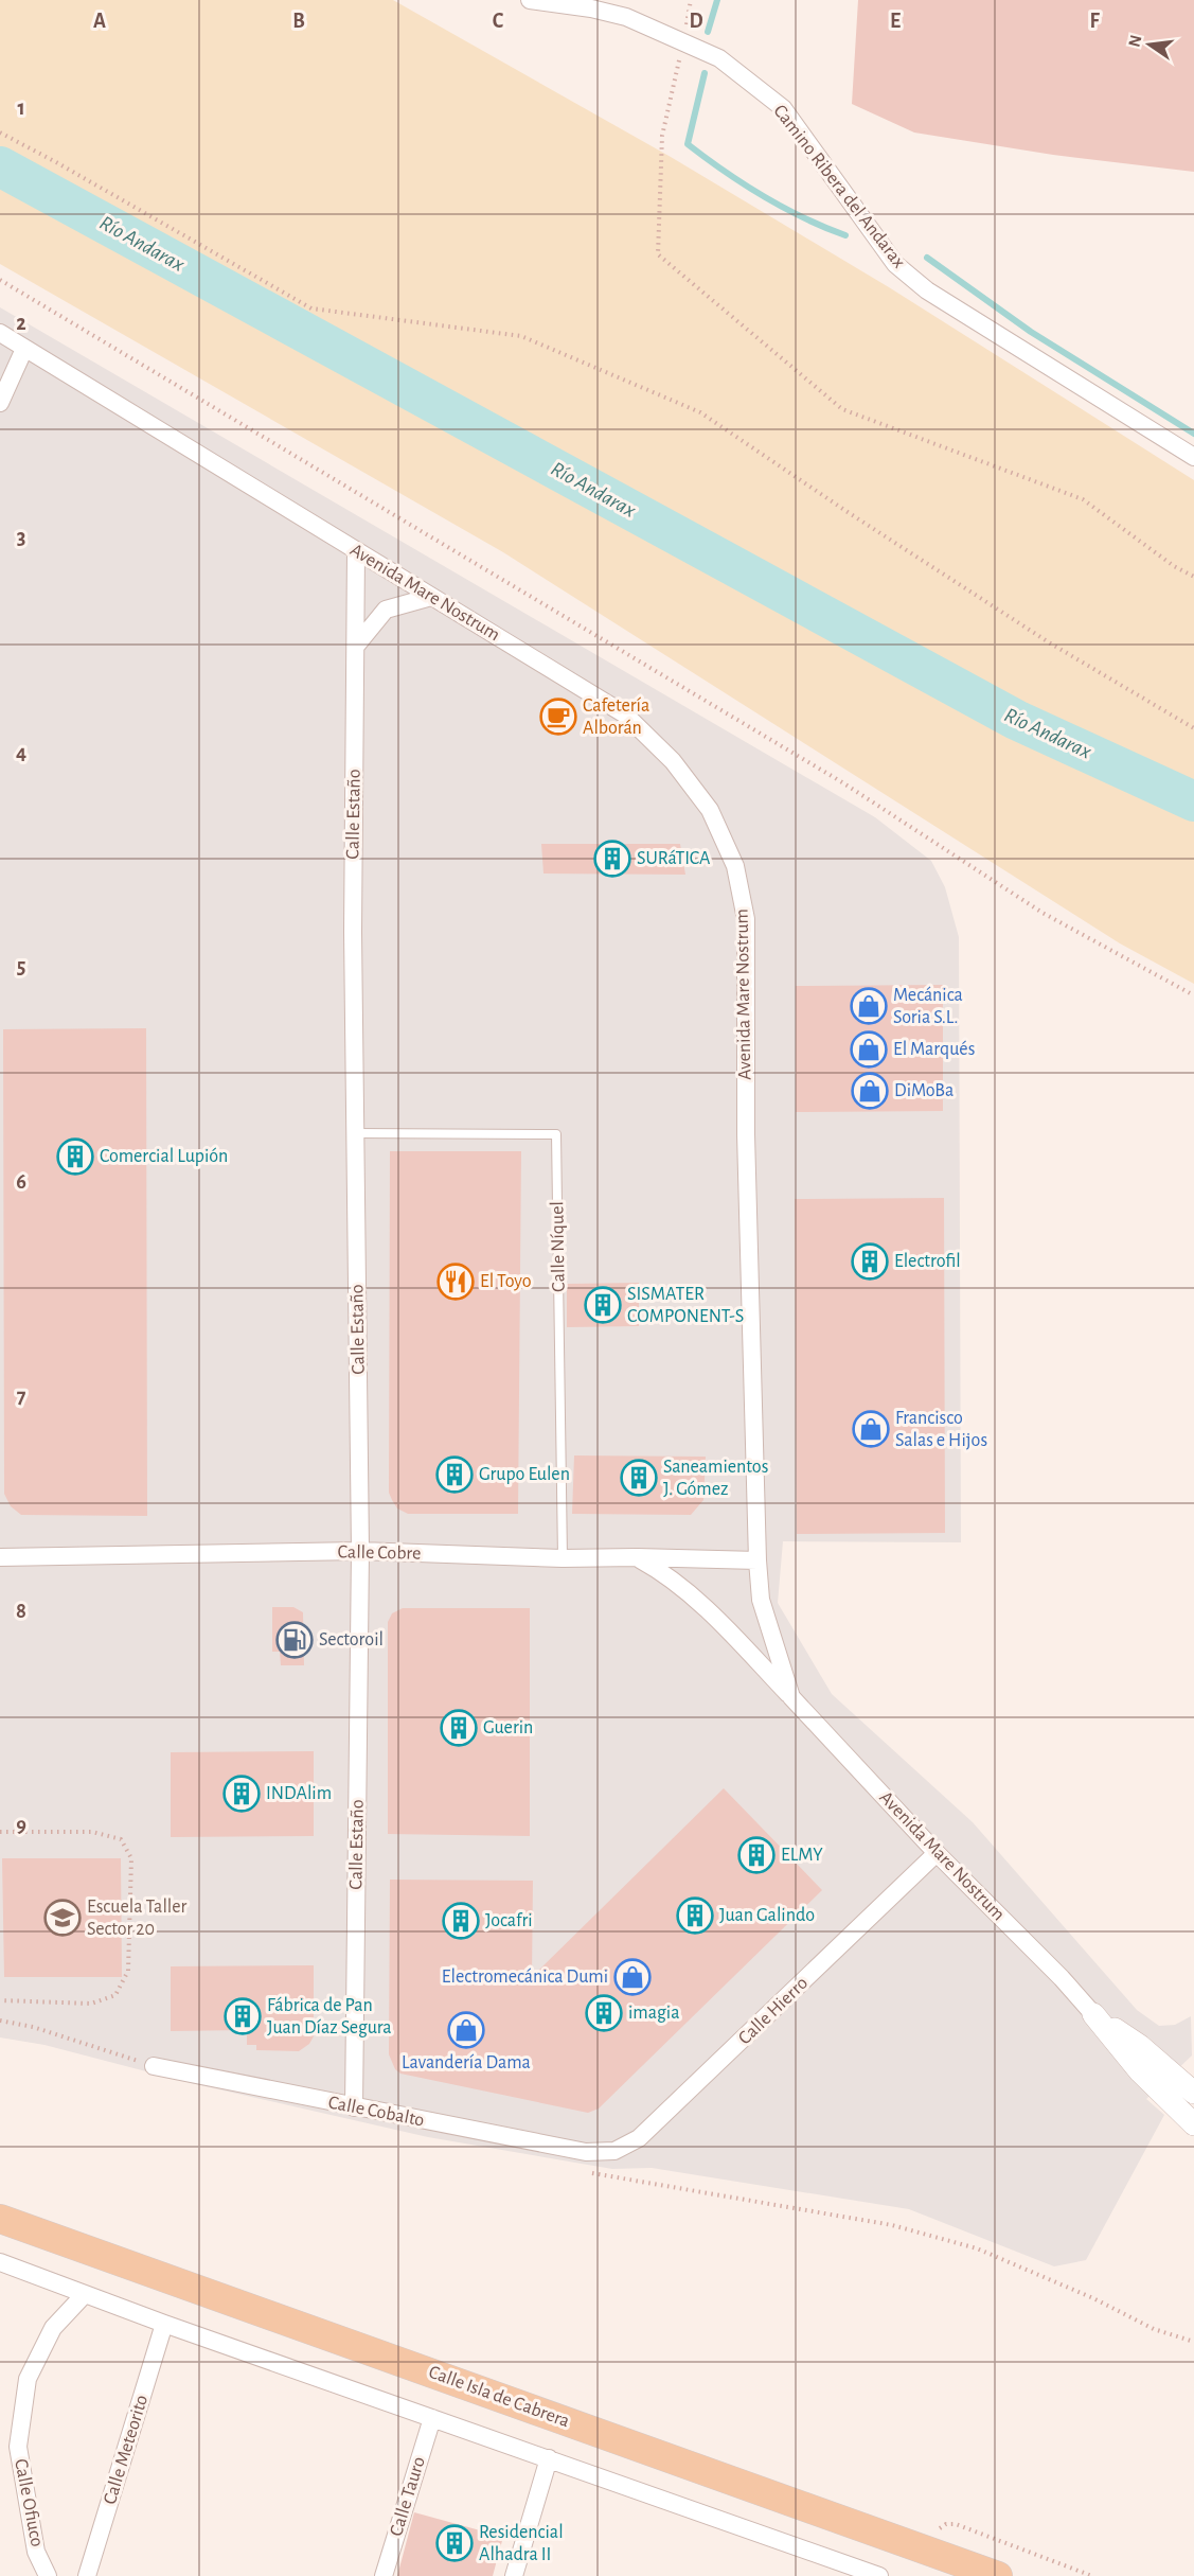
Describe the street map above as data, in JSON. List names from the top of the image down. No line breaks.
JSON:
{"streets":{"main road":["Calle Isla de Cabrera"],"street":["Camino Ribera del Andarax","Avenida Mare Nostrum","Calle Estaño","Calle Cobre","Calle Hierro","Calle Cobalto","Calle Meteorito","Calle Tauro","Calle Ofiuco"],"lane":["Calle Níquel"]},"crossings":[["Avenida Mare Nostrum","Calle Estaño"],["Avenida Mare Nostrum","Calle Cobre"],["Avenida Mare Nostrum","Calle Hierro"],["Calle Estaño","Calle Níquel"],["Calle Estaño","Calle Cobre"],["Calle Estaño","Calle Cobalto"],["Calle Níquel","Calle Cobre"],["Calle Hierro","Calle Cobalto"]],"water":["Río Andarax"],"places":{"cafe":["Cafetería Alborán"],"building":["SURáTICA","Comercial Lupión","Electrofil","SISMATER COMPONENT-S","Grupo Eulen","Saneamientos J. Gómez","Guerin","INDAlim","ELMY","Juan Galindo","Jocafri","imagia","Fábrica de Pan Juan Díaz Segura","Residencial Alhadra II"],"shop":["Mecánica Soria S.L.","El Marqués","DiMoBa","Francisco Salas e Hijos","Electromecánica Dumi","Lavandería Dama"],"restaurant":["El Toyo"],"fuel station":["Sectoroil"],"school or university":["Escuela Taller Sector 20"]},"north":"left","grid":{"columns":["A","B","C","D","E","F"],"rows":["1","2","3","4","5","6","7","8","9"]}}
